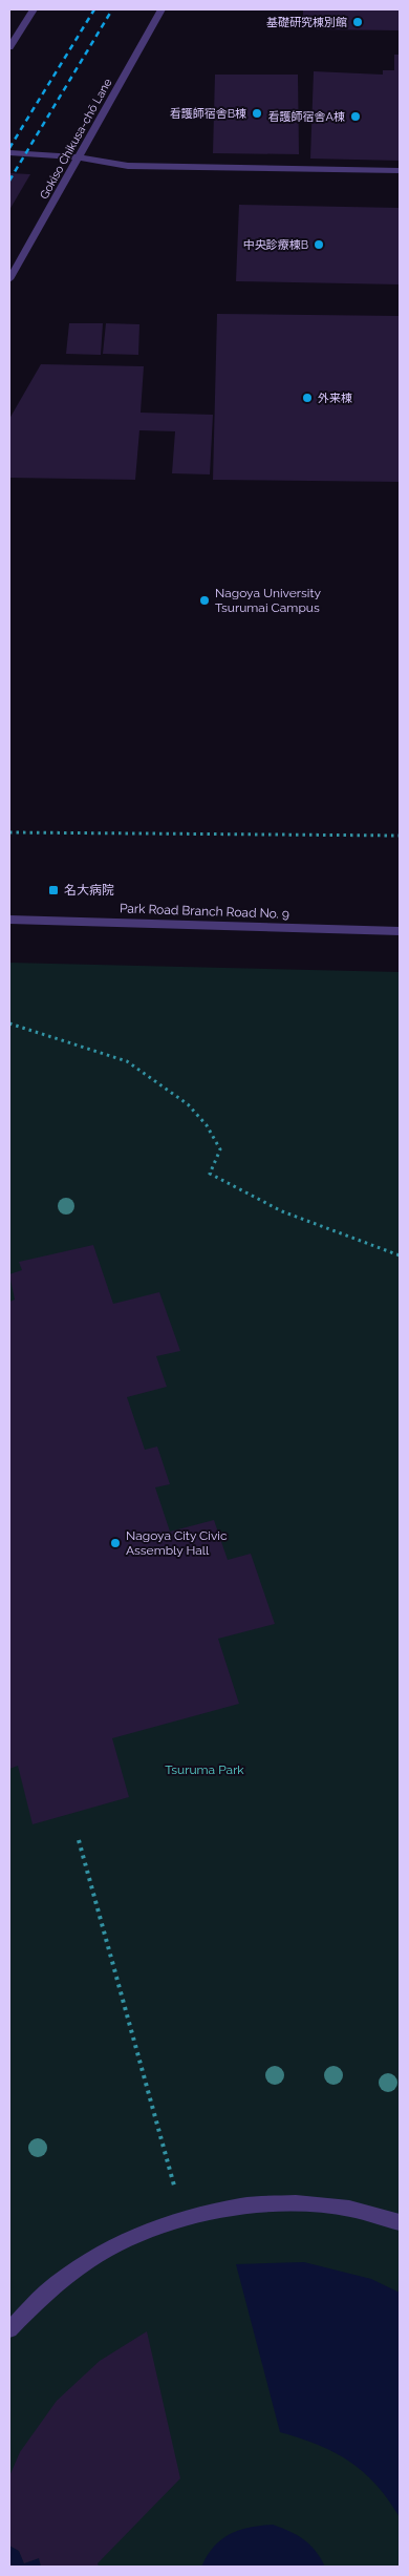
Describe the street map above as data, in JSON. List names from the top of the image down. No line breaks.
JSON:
{"streets":{"street":["Gokiso Chikusa-chō Lane","Park Road Branch Road No. 9"]},"parks":["Tsuruma Park"],"places":{"other":["基礎研究棟別館","看護師宿舎B棟","看護師宿舎A棟","中央診療棟B","外来棟","Nagoya University Tsurumai Campus","Nagoya City Civic Assembly Hall"],"transit":["名大病院"]}}
